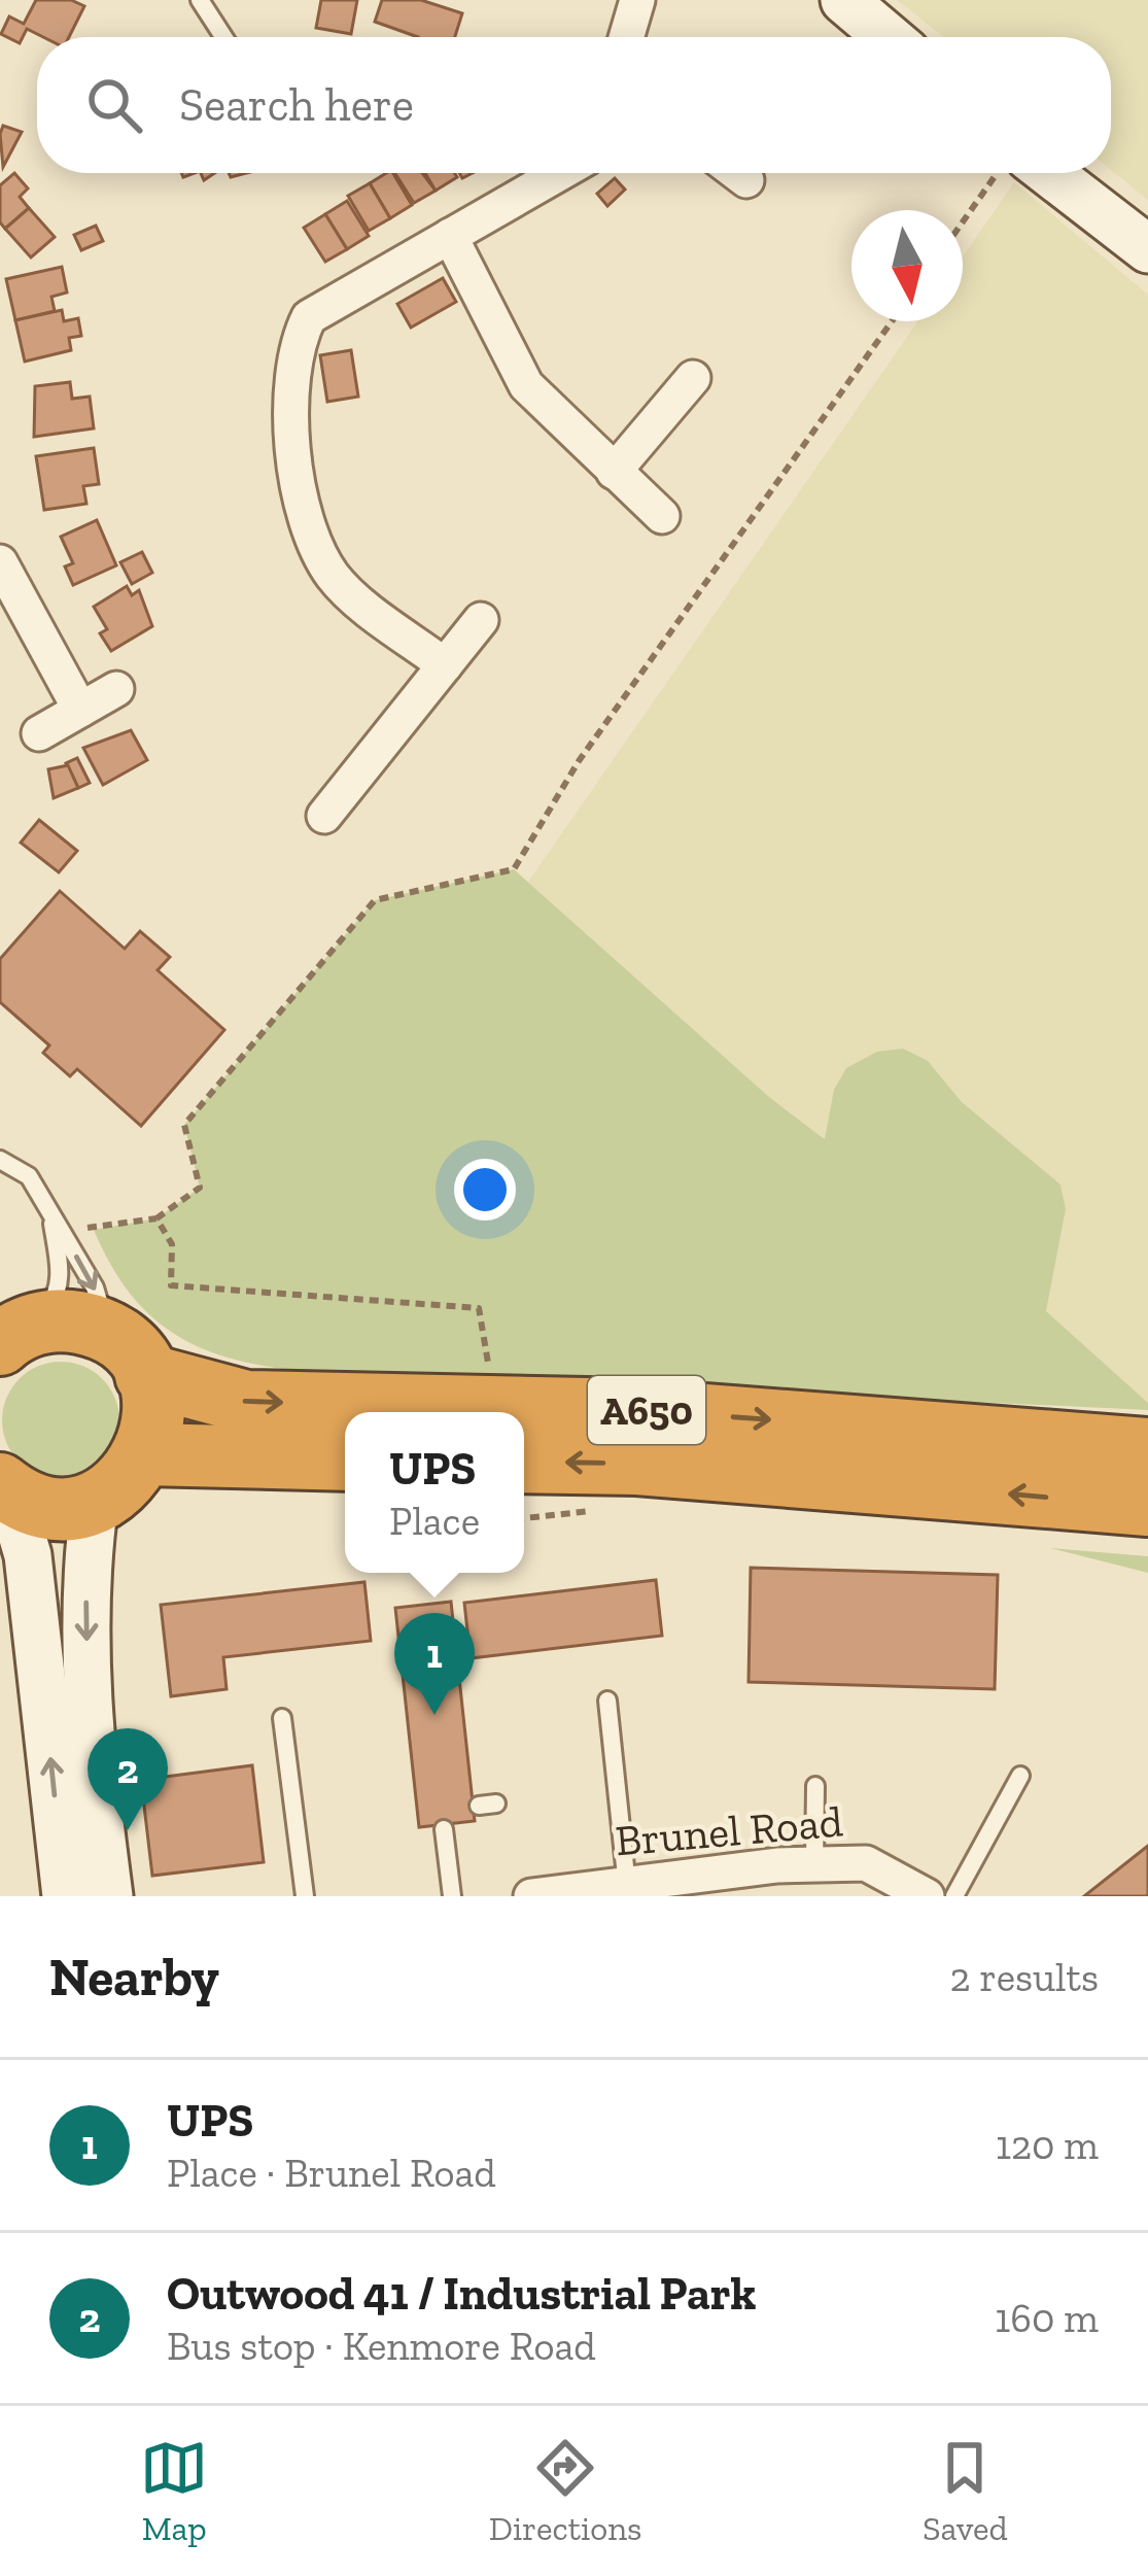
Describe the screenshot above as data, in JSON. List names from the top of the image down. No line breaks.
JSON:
{"streets":{"highway":["A650"],"street":["Brunel Road"]},"north":"bottom","page":{"search":"Search here","popup":["UPS","Place"],"pins":["1","2"],"heading":["Nearby","2 results"],"list":[{"mark":"1","name":"UPS","note":"Place · Brunel Road","value":"120 m"},{"mark":"2","name":"Outwood 41 / Industrial Park","note":"Bus stop · Kenmore Road","value":"160 m"}],"nav":["Map","Directions","Saved"]}}
